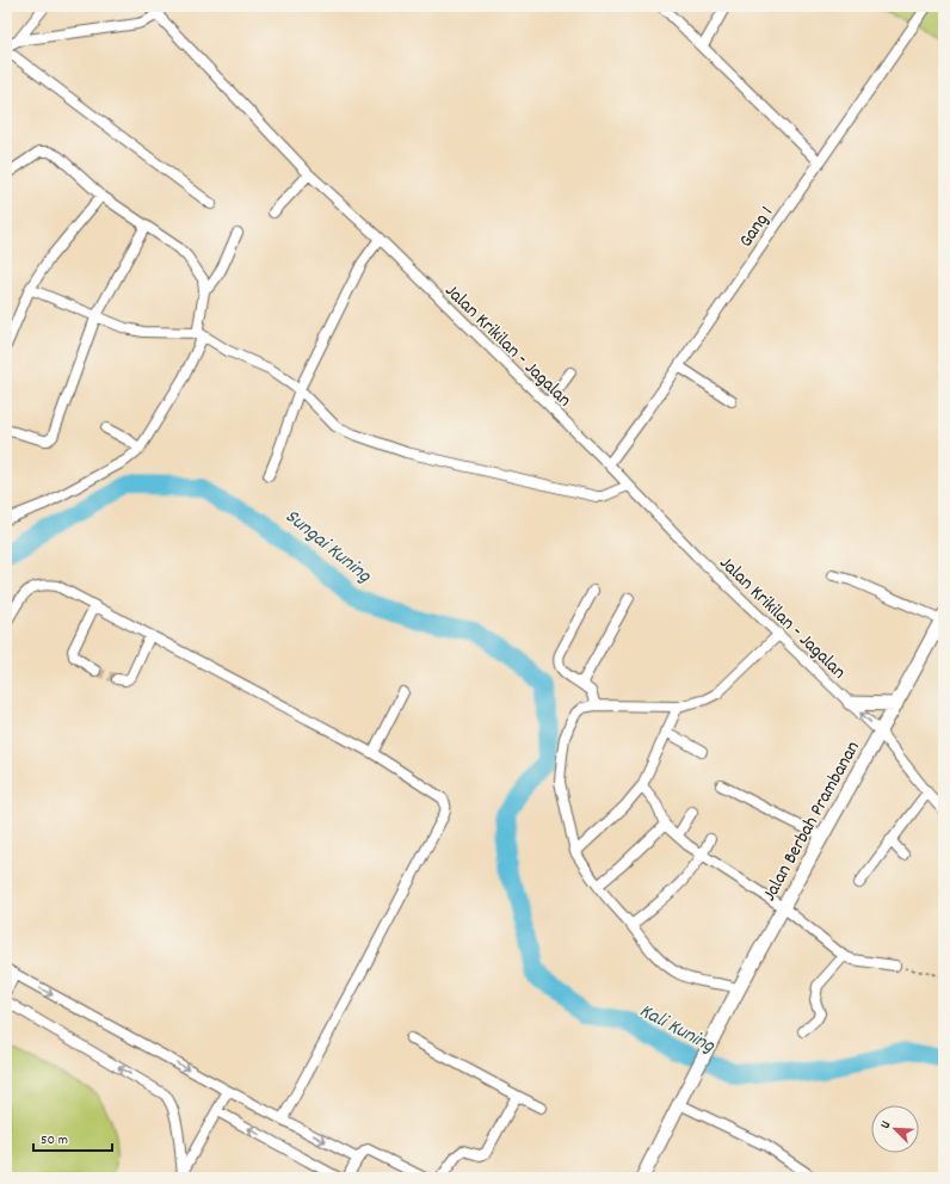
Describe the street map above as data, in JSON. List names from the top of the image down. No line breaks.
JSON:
{"streets":{"main road":["Jalan Berbah Prambanan"],"street":["Gang 1","Jalan Krikilan - Jagalan"]},"crossings":[["Gang 1","Jalan Krikilan - Jagalan"],["Jalan Krikilan - Jagalan","Jalan Berbah Prambanan"]],"water":["Sungai Kuning","Kali Kuning"],"scale_bar":"50 m","north":"top left"}
